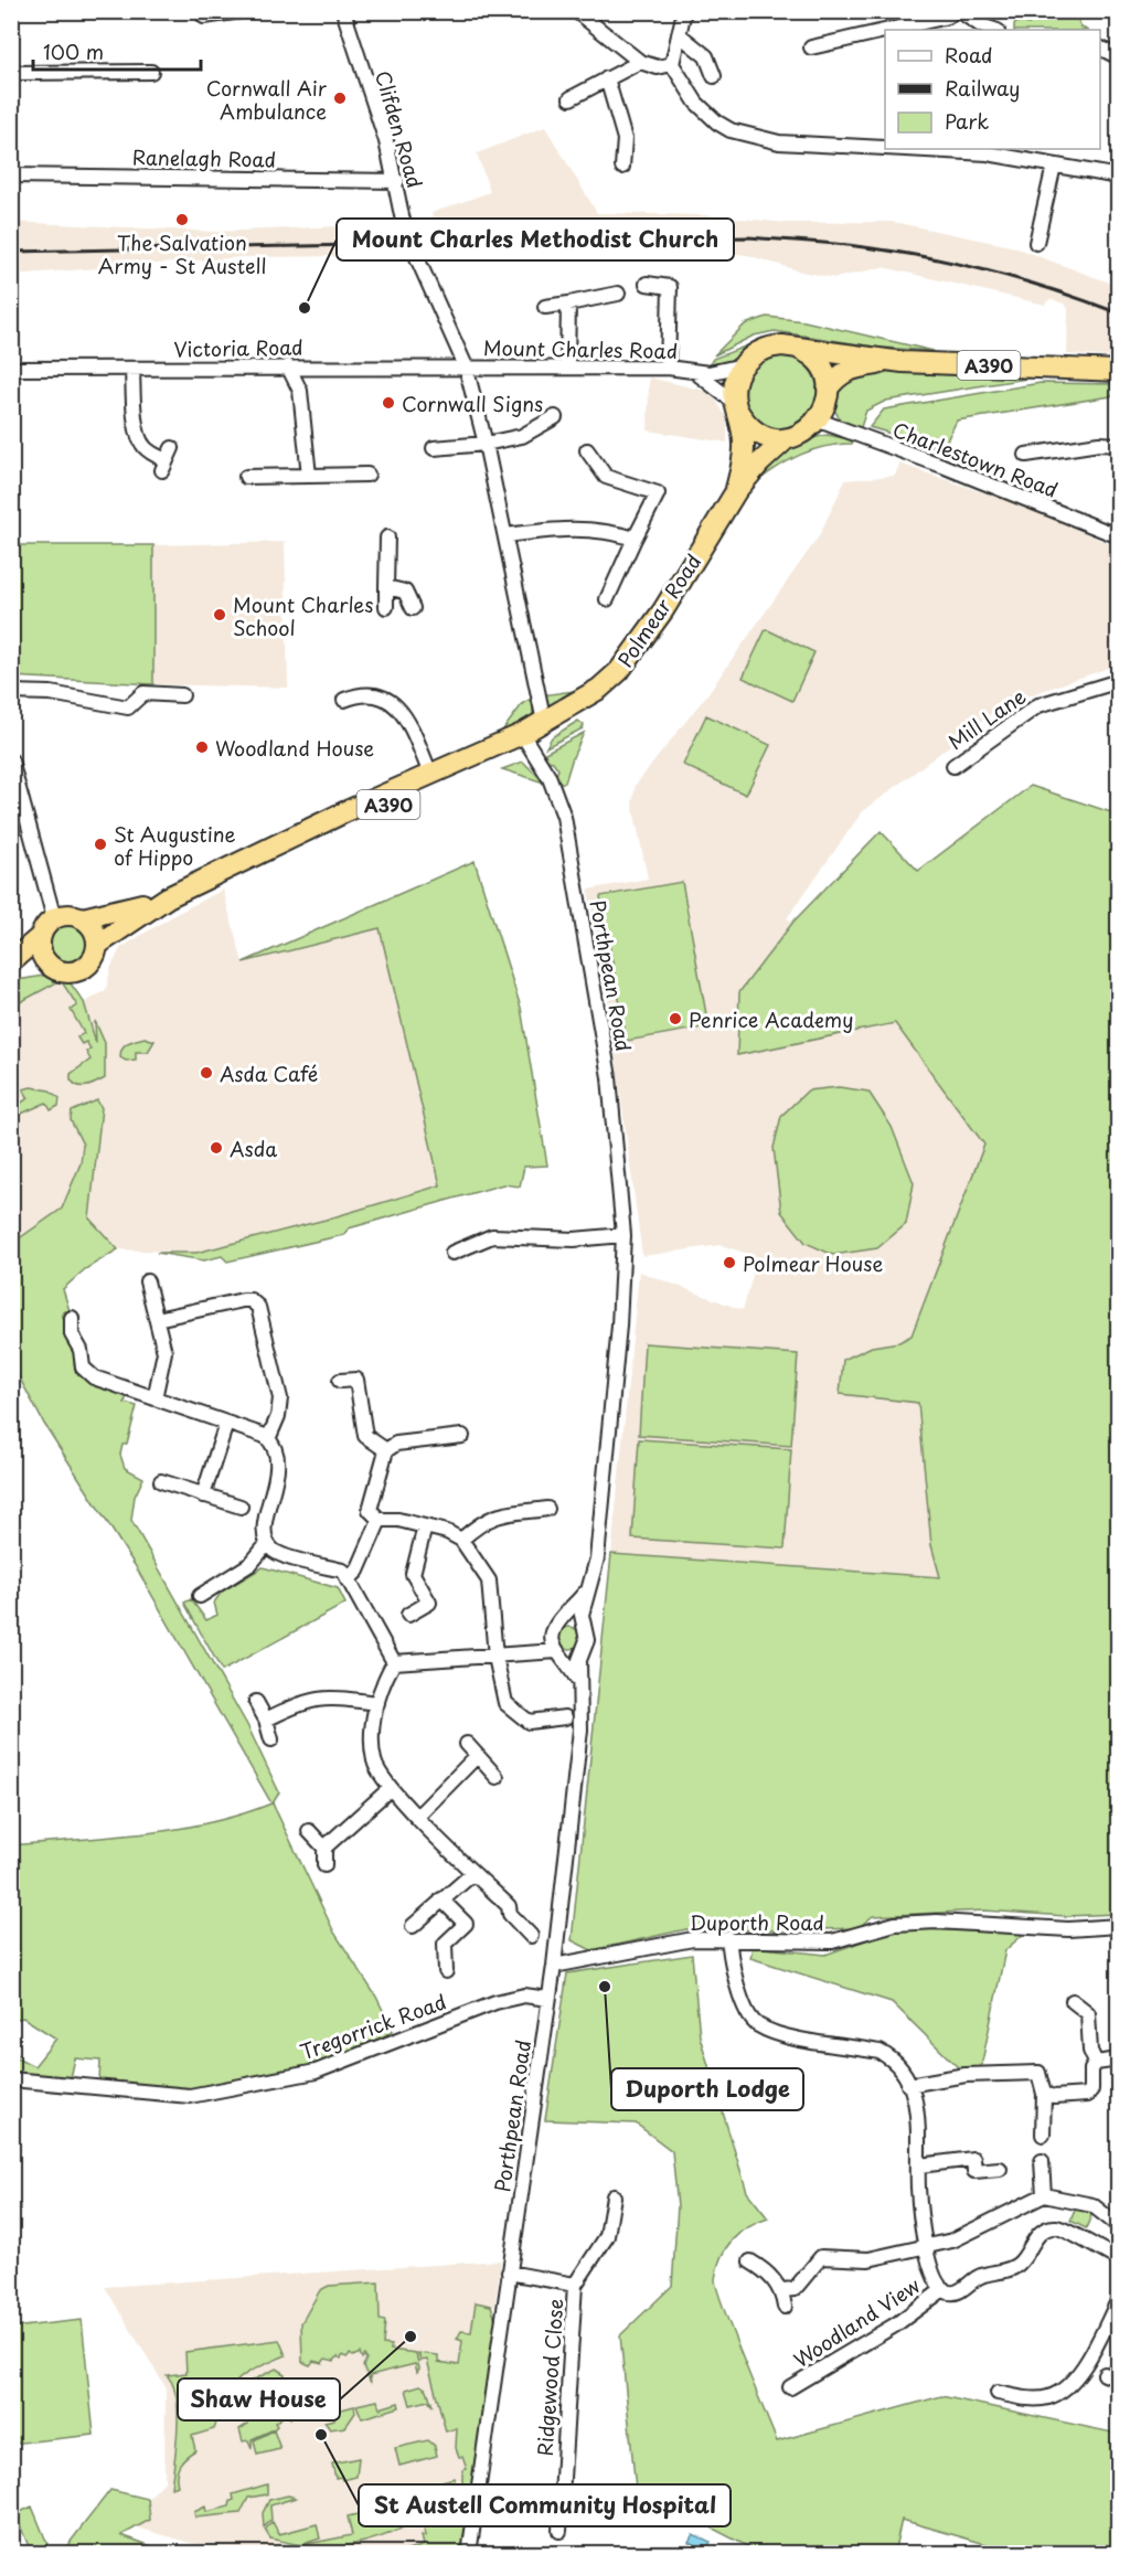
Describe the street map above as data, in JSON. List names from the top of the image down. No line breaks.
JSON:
{"streets":{"highway":["A390","Polmear Road"],"street":["Clifden Road","Ranelagh Road","Victoria Road","Mount Charles Road","Charlestown Road","Mill Lane","Porthpean Road","Duporth Road","Tregorrick Road","Woodland View","Ridgewood Close"]},"crossings":[["Clifden Road","Ranelagh Road"],["Clifden Road","Victoria Road"],["Clifden Road","Mount Charles Road"],["Victoria Road","Mount Charles Road"],["Mount Charles Road","A390"],["Mount Charles Road","Charlestown Road"],["A390","Charlestown Road"],["A390","Polmear Road"],["A390","Porthpean Road"],["Polmear Road","Porthpean Road"],["Porthpean Road","Duporth Road"],["Porthpean Road","Tregorrick Road"]],"places":["Cornwall Air Ambulance","The Salvation Army - St Austell","Mount Charles Methodist Church","Cornwall Signs","Mount Charles School","Woodland House","St Augustine of Hippo","Penrice Academy","Asda Café","Asda","Polmear House","Duporth Lodge","Shaw House","St Austell Community Hospital"],"legend":["Road","Railway","Park"],"scale_bar":"100 m"}
